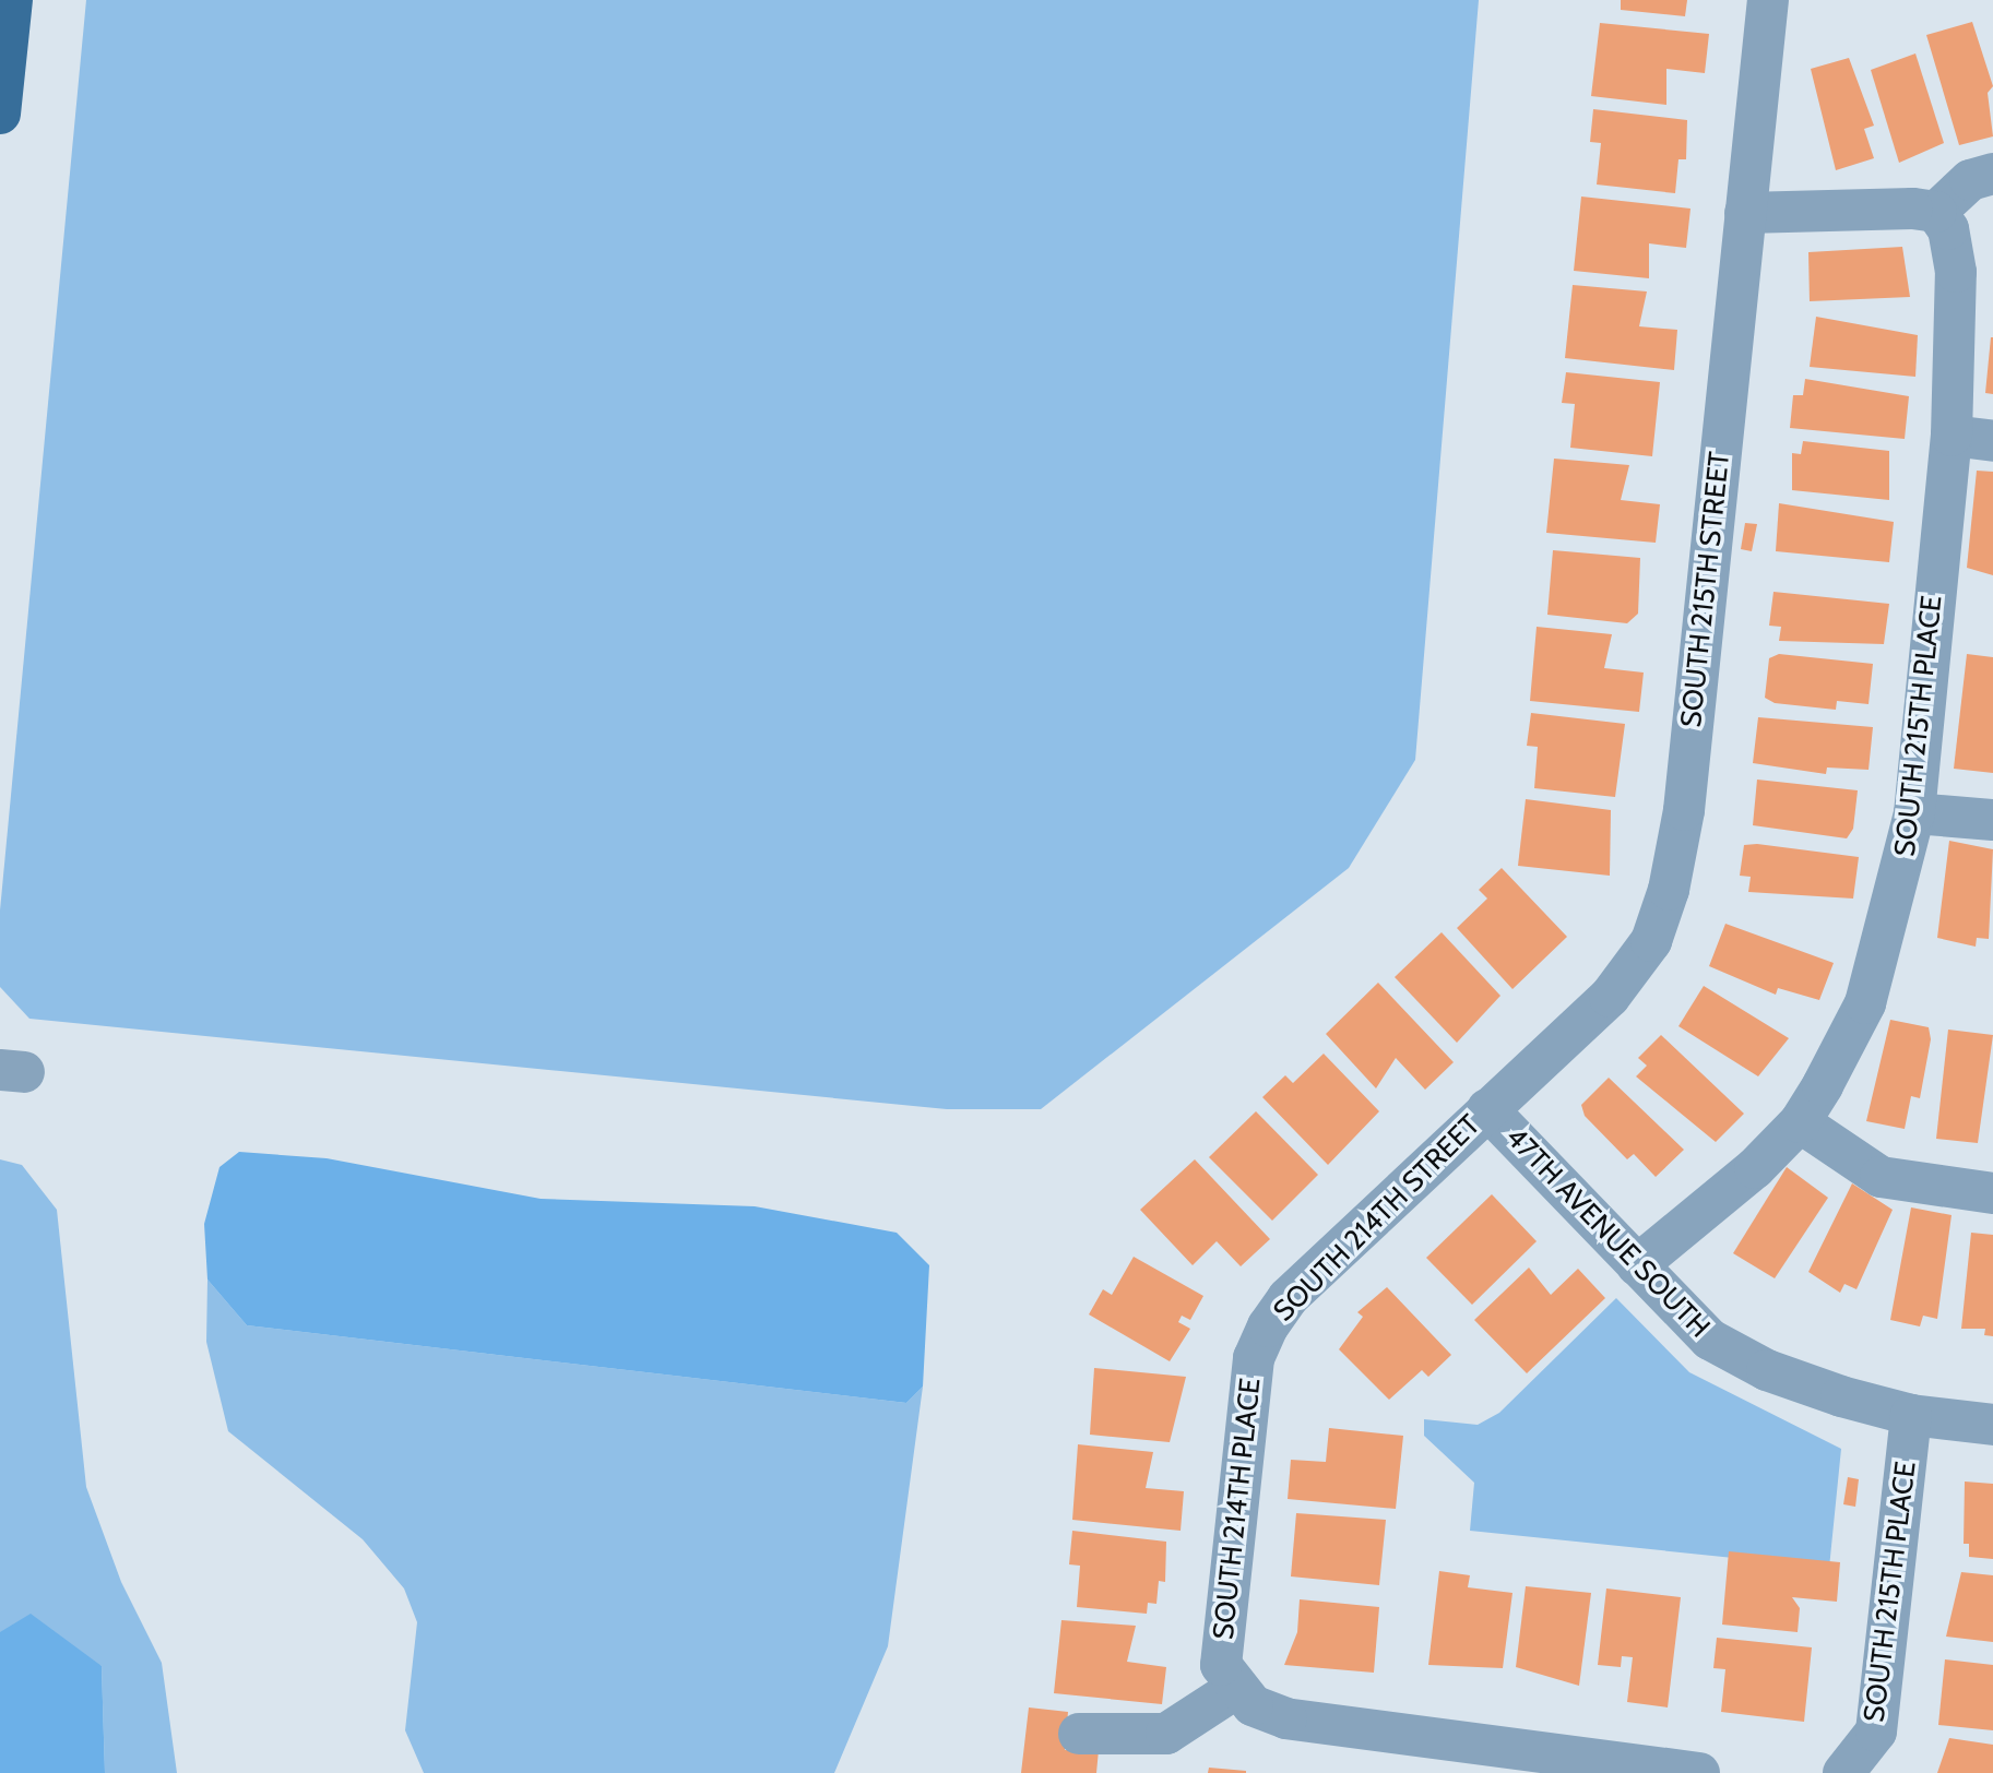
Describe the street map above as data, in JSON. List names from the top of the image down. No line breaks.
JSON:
{"streets":{"street":["SOUTH 215TH STREET","SOUTH 215TH PLACE","SOUTH 214TH STREET","47TH AVENUE SOUTH","SOUTH 214TH PLACE"]},"crossings":[["SOUTH 215TH STREET","SOUTH 214TH STREET"],["SOUTH 215TH STREET","47TH AVENUE SOUTH"],["SOUTH 215TH PLACE","47TH AVENUE SOUTH"],["SOUTH 214TH STREET","47TH AVENUE SOUTH"],["SOUTH 214TH STREET","SOUTH 214TH PLACE"]]}
